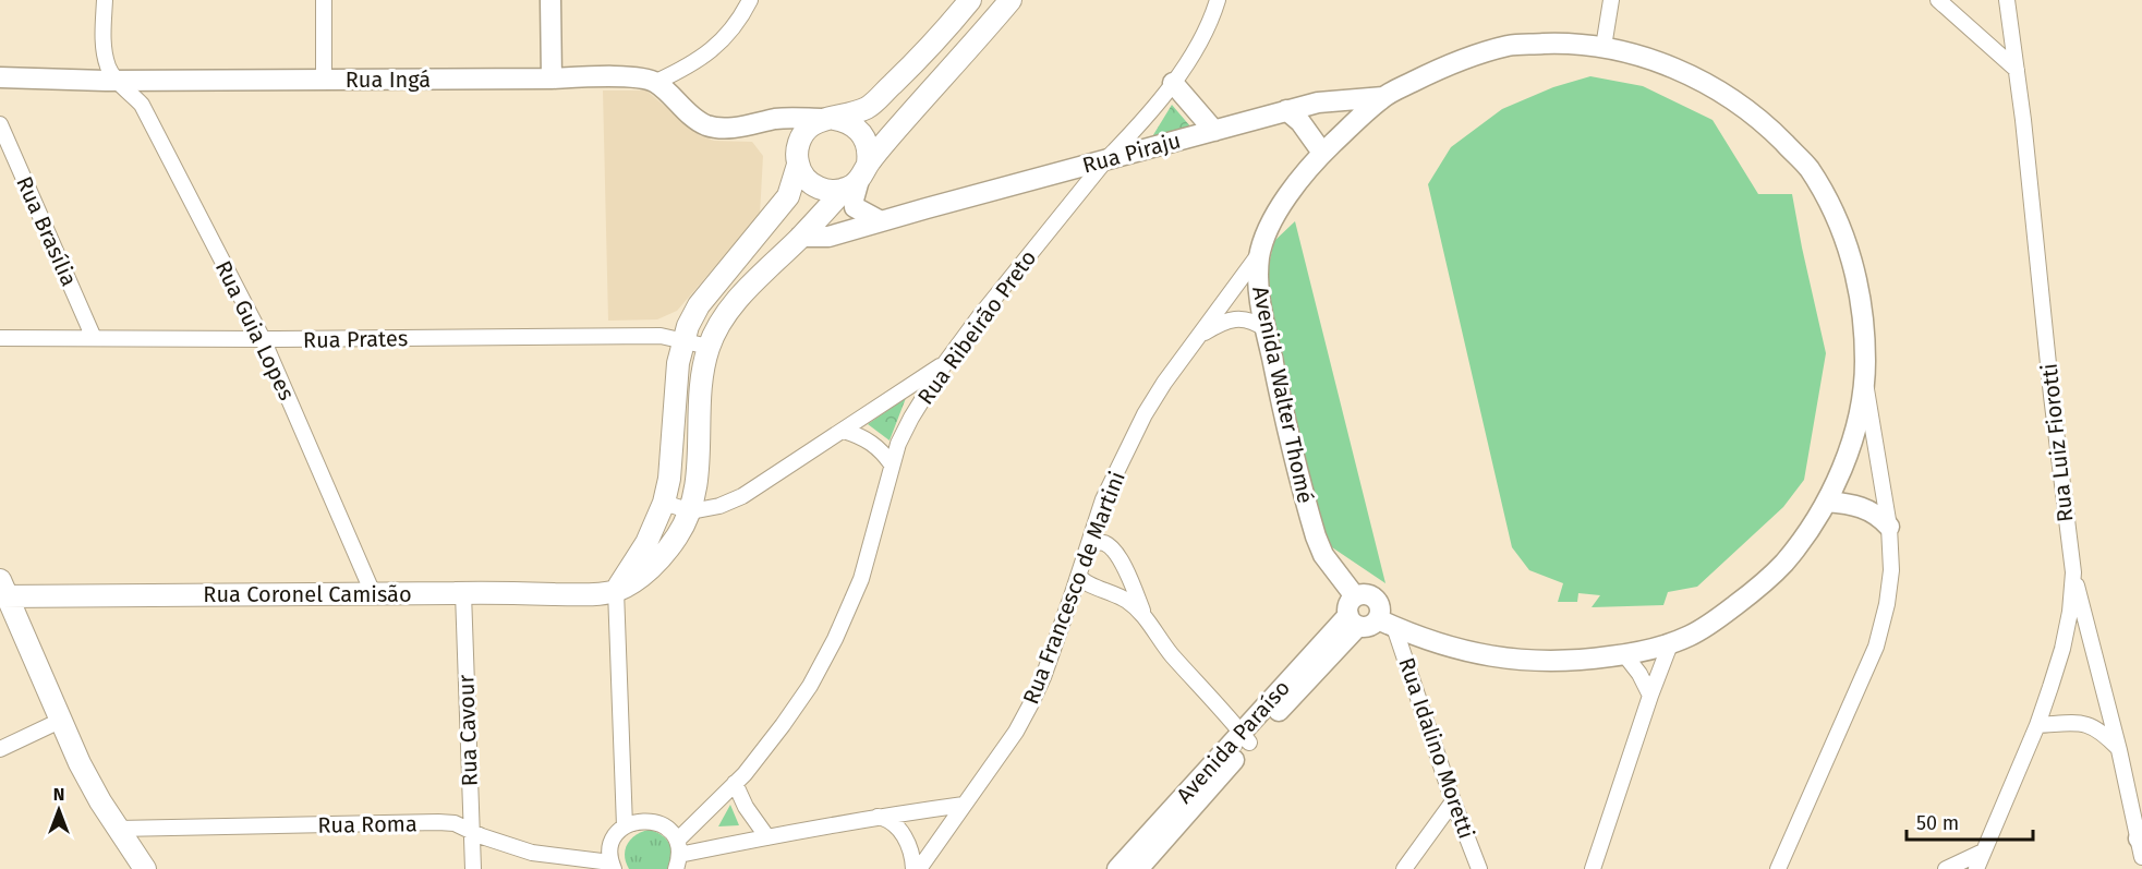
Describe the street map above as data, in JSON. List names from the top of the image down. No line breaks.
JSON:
{"streets":{"main road":["Rua Coronel Camisão"],"street":["Rua Ingá","Rua Piraju","Rua Brasília","Rua Ribeirão Preto","Rua Guia Lopes","Rua Prates","Avenida Walter Thomé","Rua Luiz Fiorotti","Rua Francesco de Martini","Rua Cavour","Avenida Paraíso","Rua Idalino Moretti","Rua Roma"]},"crossings":[["Rua Ingá","Rua Guia Lopes"],["Rua Piraju","Rua Ribeirão Preto"],["Rua Piraju","Avenida Walter Thomé"],["Rua Brasília","Rua Prates"],["Rua Guia Lopes","Rua Prates"],["Rua Guia Lopes","Rua Coronel Camisão"],["Avenida Walter Thomé","Rua Francesco de Martini"],["Avenida Walter Thomé","Avenida Paraíso"],["Avenida Walter Thomé","Rua Idalino Moretti"],["Rua Coronel Camisão","Rua Cavour"],["Rua Cavour","Rua Roma"]],"scale_bar":"50 m","north":"top"}
